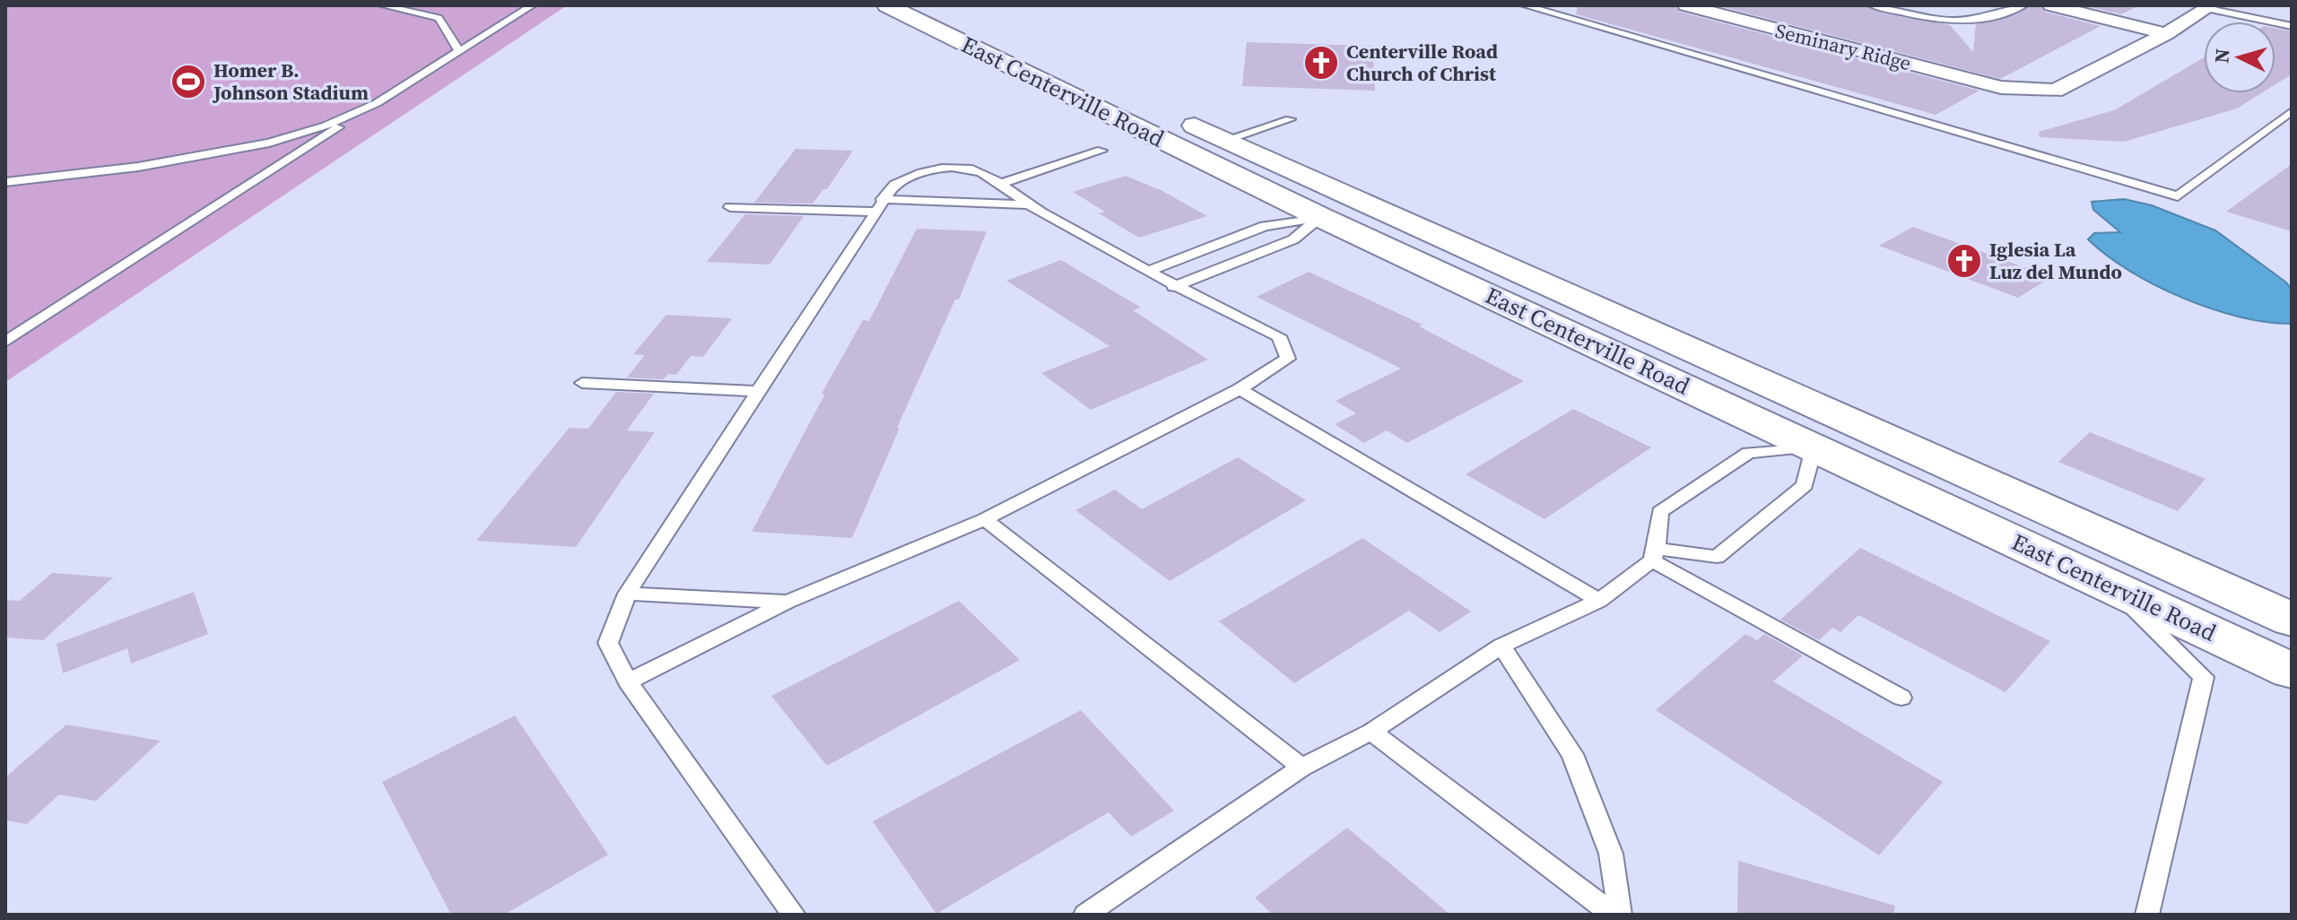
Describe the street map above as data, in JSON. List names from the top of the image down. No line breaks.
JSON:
{"streets":{"main road":["East Centerville Road"],"street":["Seminary Ridge"]},"places":{"church":["Centerville Road Church of Christ","Iglesia La Luz del Mundo"],"sports":["Homer B. Johnson Stadium"]},"north":"left"}
